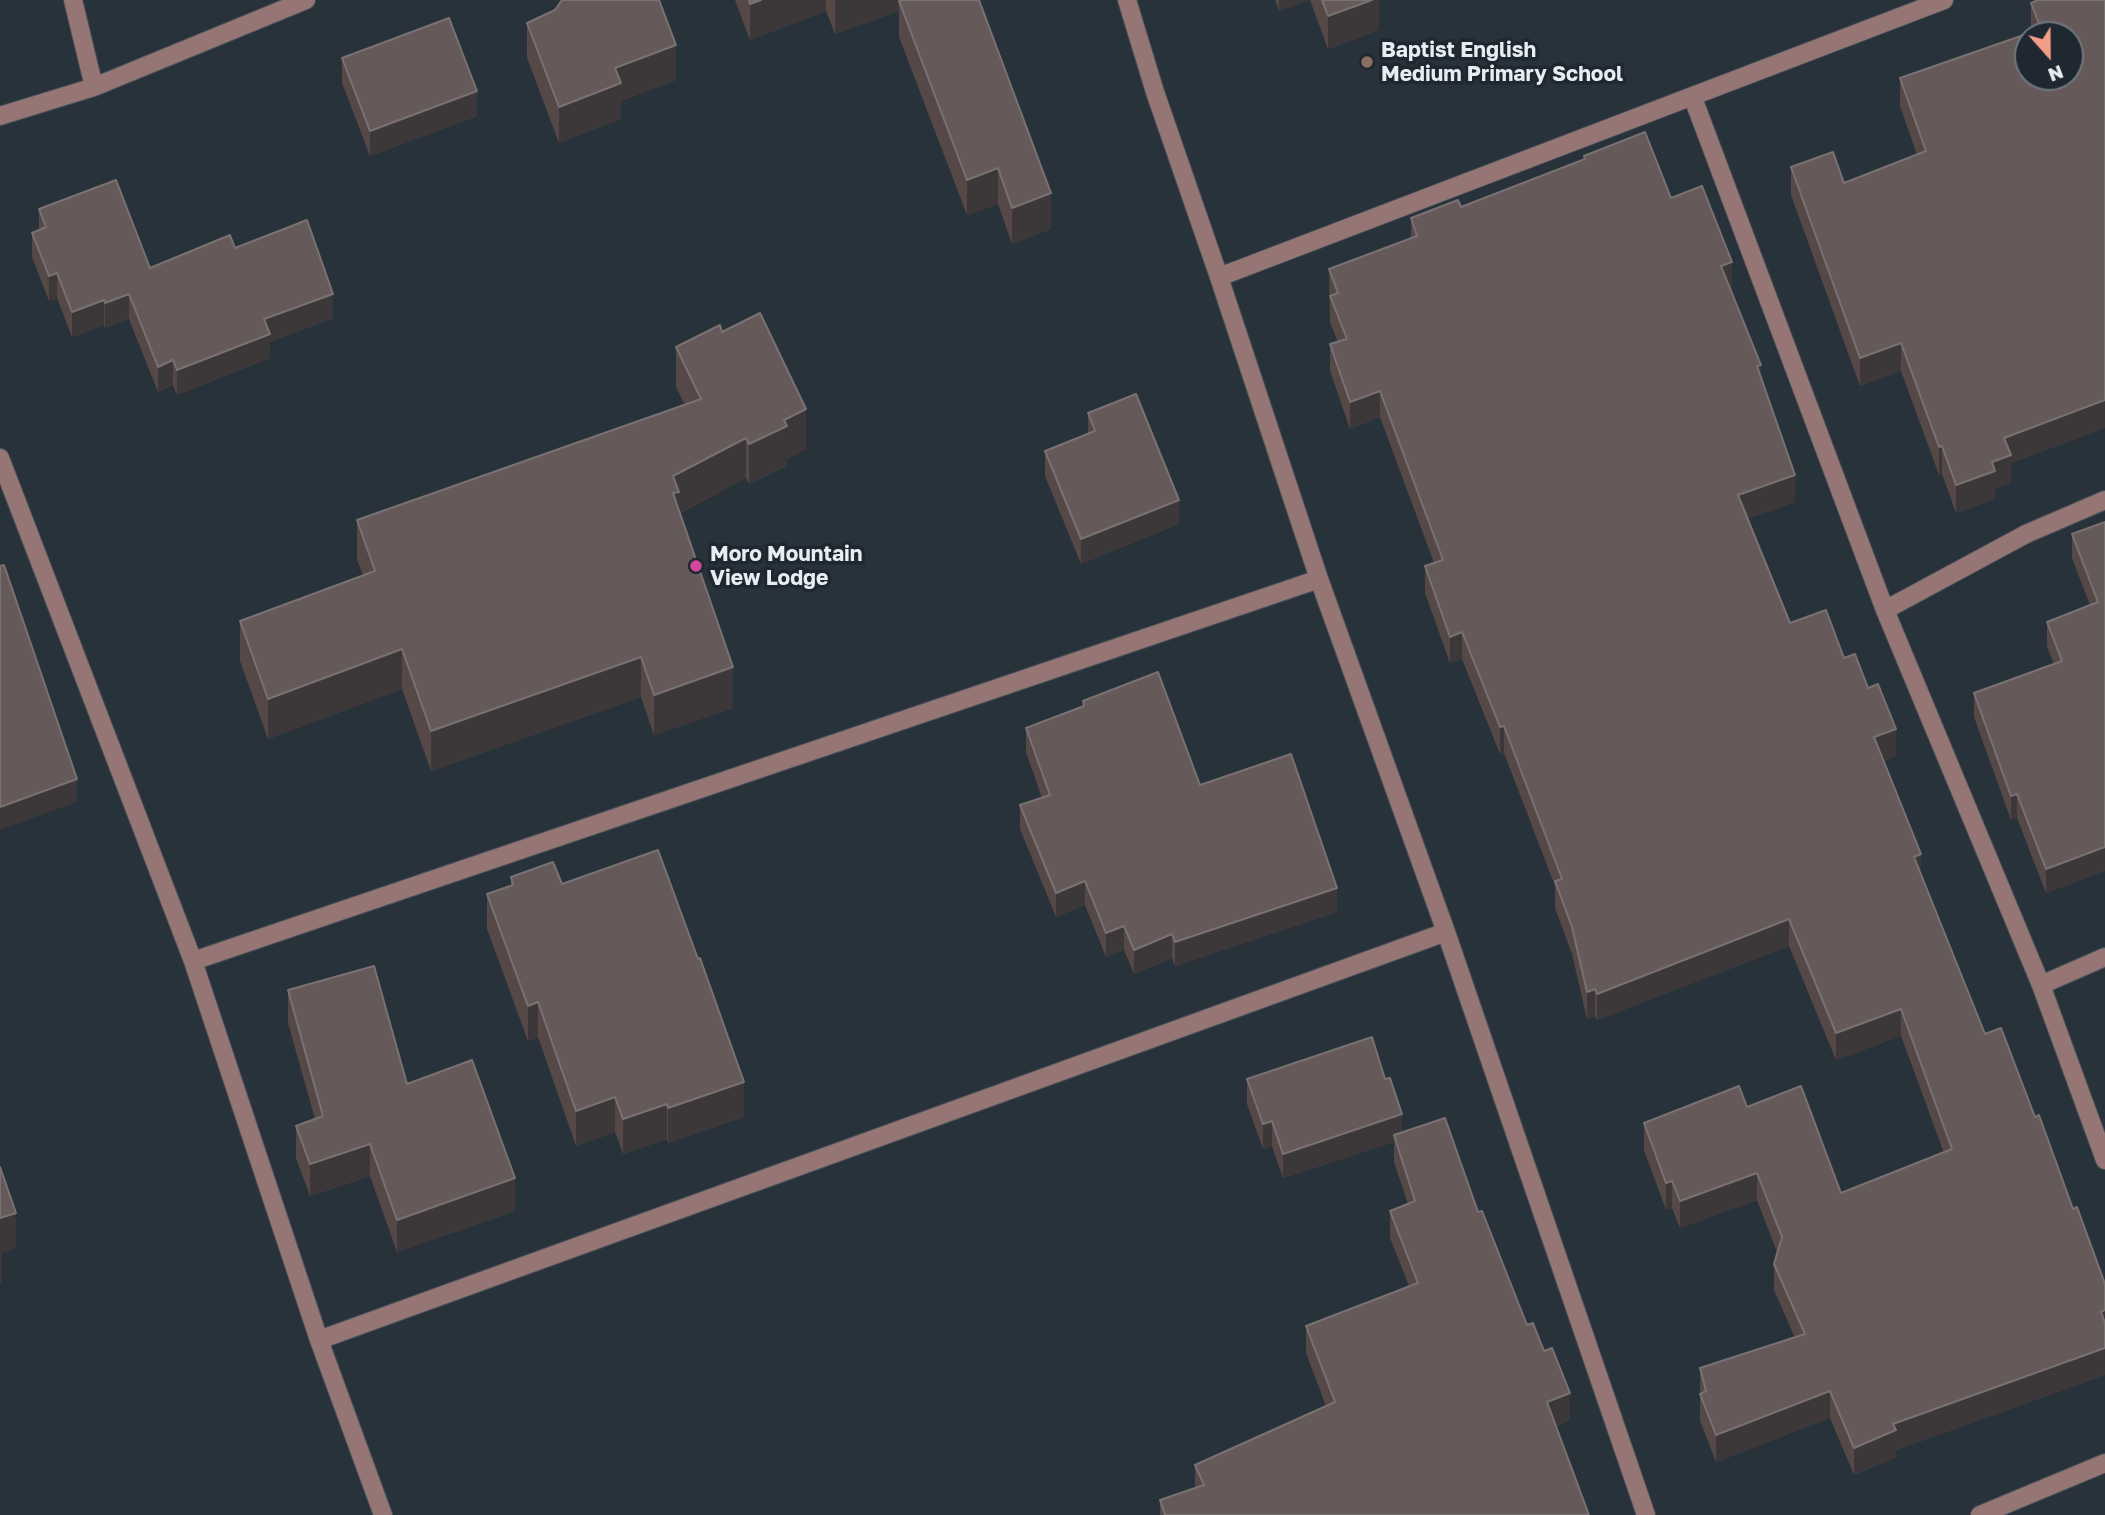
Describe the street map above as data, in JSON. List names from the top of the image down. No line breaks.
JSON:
{"places":["Baptist English Medium Primary School","Moro Mountain View Lodge"],"north":"bottom"}
